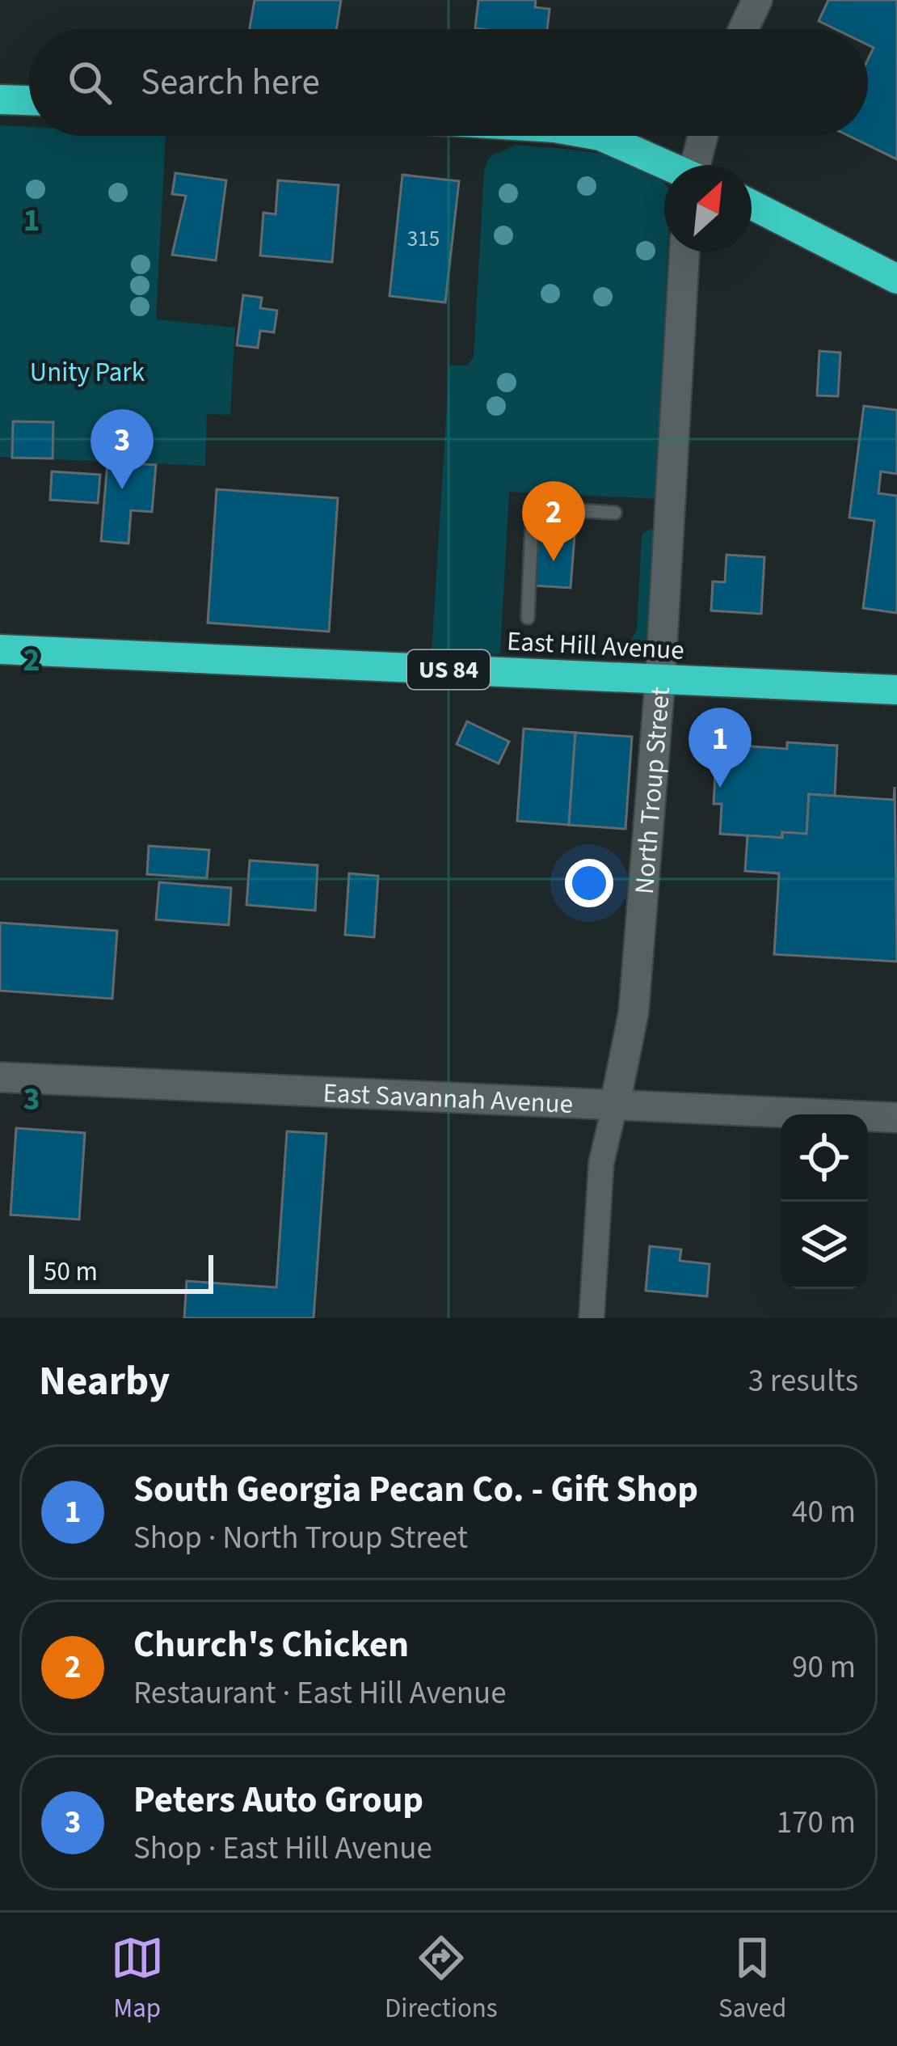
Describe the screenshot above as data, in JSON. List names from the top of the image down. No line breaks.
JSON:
{"streets":{"highway":["East Hill Avenue","US 84"],"street":["North Troup Street","East Savannah Avenue"]},"crossings":[["East Hill Avenue","North Troup Street"],["North Troup Street","East Savannah Avenue"]],"parks":["Unity Park"],"house_numbers":["315"],"scale_bar":"50 m","north":"top right","page":{"search":"Search here","pins":["3","2","1"],"scale":"50 m","heading":["Nearby","3 results"],"list":[{"mark":"1","name":"South Georgia Pecan Co. - Gift Shop","note":"Shop · North Troup Street","value":"40 m"},{"mark":"2","name":"Church's Chicken","note":"Restaurant · East Hill Avenue","value":"90 m"},{"mark":"3","name":"Peters Auto Group","note":"Shop · East Hill Avenue","value":"170 m"}],"nav":["Map","Directions","Saved"]},"grid":{"rows":["1","2","3"]}}
